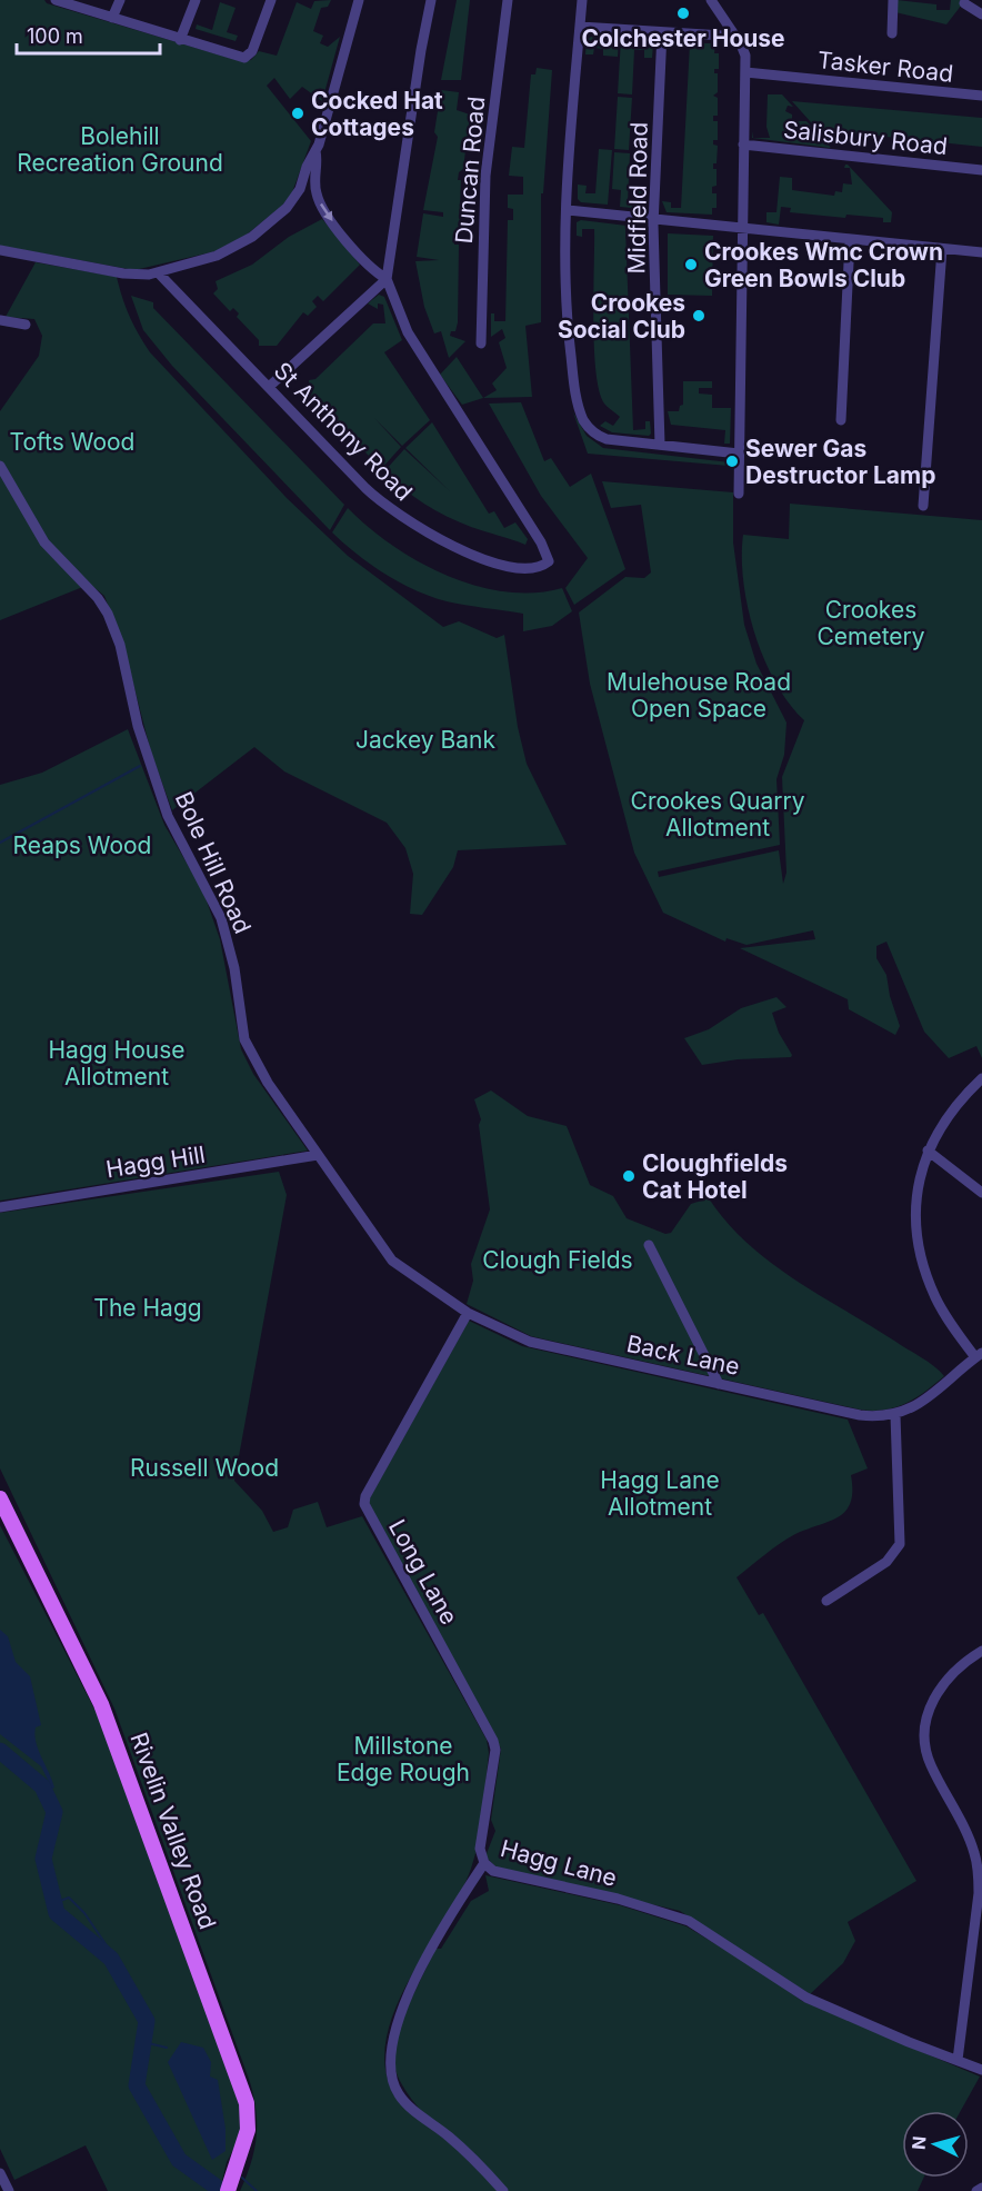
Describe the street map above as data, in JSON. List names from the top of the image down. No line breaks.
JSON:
{"streets":{"main road":["Rivelin Valley Road"],"street":["Tasker Road","Salisbury Road","Duncan Road","Midfield Road","St Anthony Road","Bole Hill Road","Hagg Hill","Back Lane","Long Lane","Hagg Lane"]},"crossings":[["Bole Hill Road","Hagg Hill"],["Bole Hill Road","Back Lane"],["Bole Hill Road","Long Lane"],["Back Lane","Long Lane"],["Long Lane","Hagg Lane"]],"parks":["Bolehill Recreation Ground","Tofts Wood","Crookes Cemetery","Mulehouse Road Open Space","Jackey Bank","Crookes Quarry Allotment","Reaps Wood","Hagg House Allotment","Clough Fields","The Hagg","Russell Wood","Hagg Lane Allotment","Millstone Edge Rough"],"places":["Colchester House","Cocked Hat Cottages","Crookes Wmc Crown Green Bowls Club","Crookes Social Club","Sewer Gas Destructor Lamp","Cloughfields Cat Hotel"],"scale_bar":"100 m","north":"left"}
